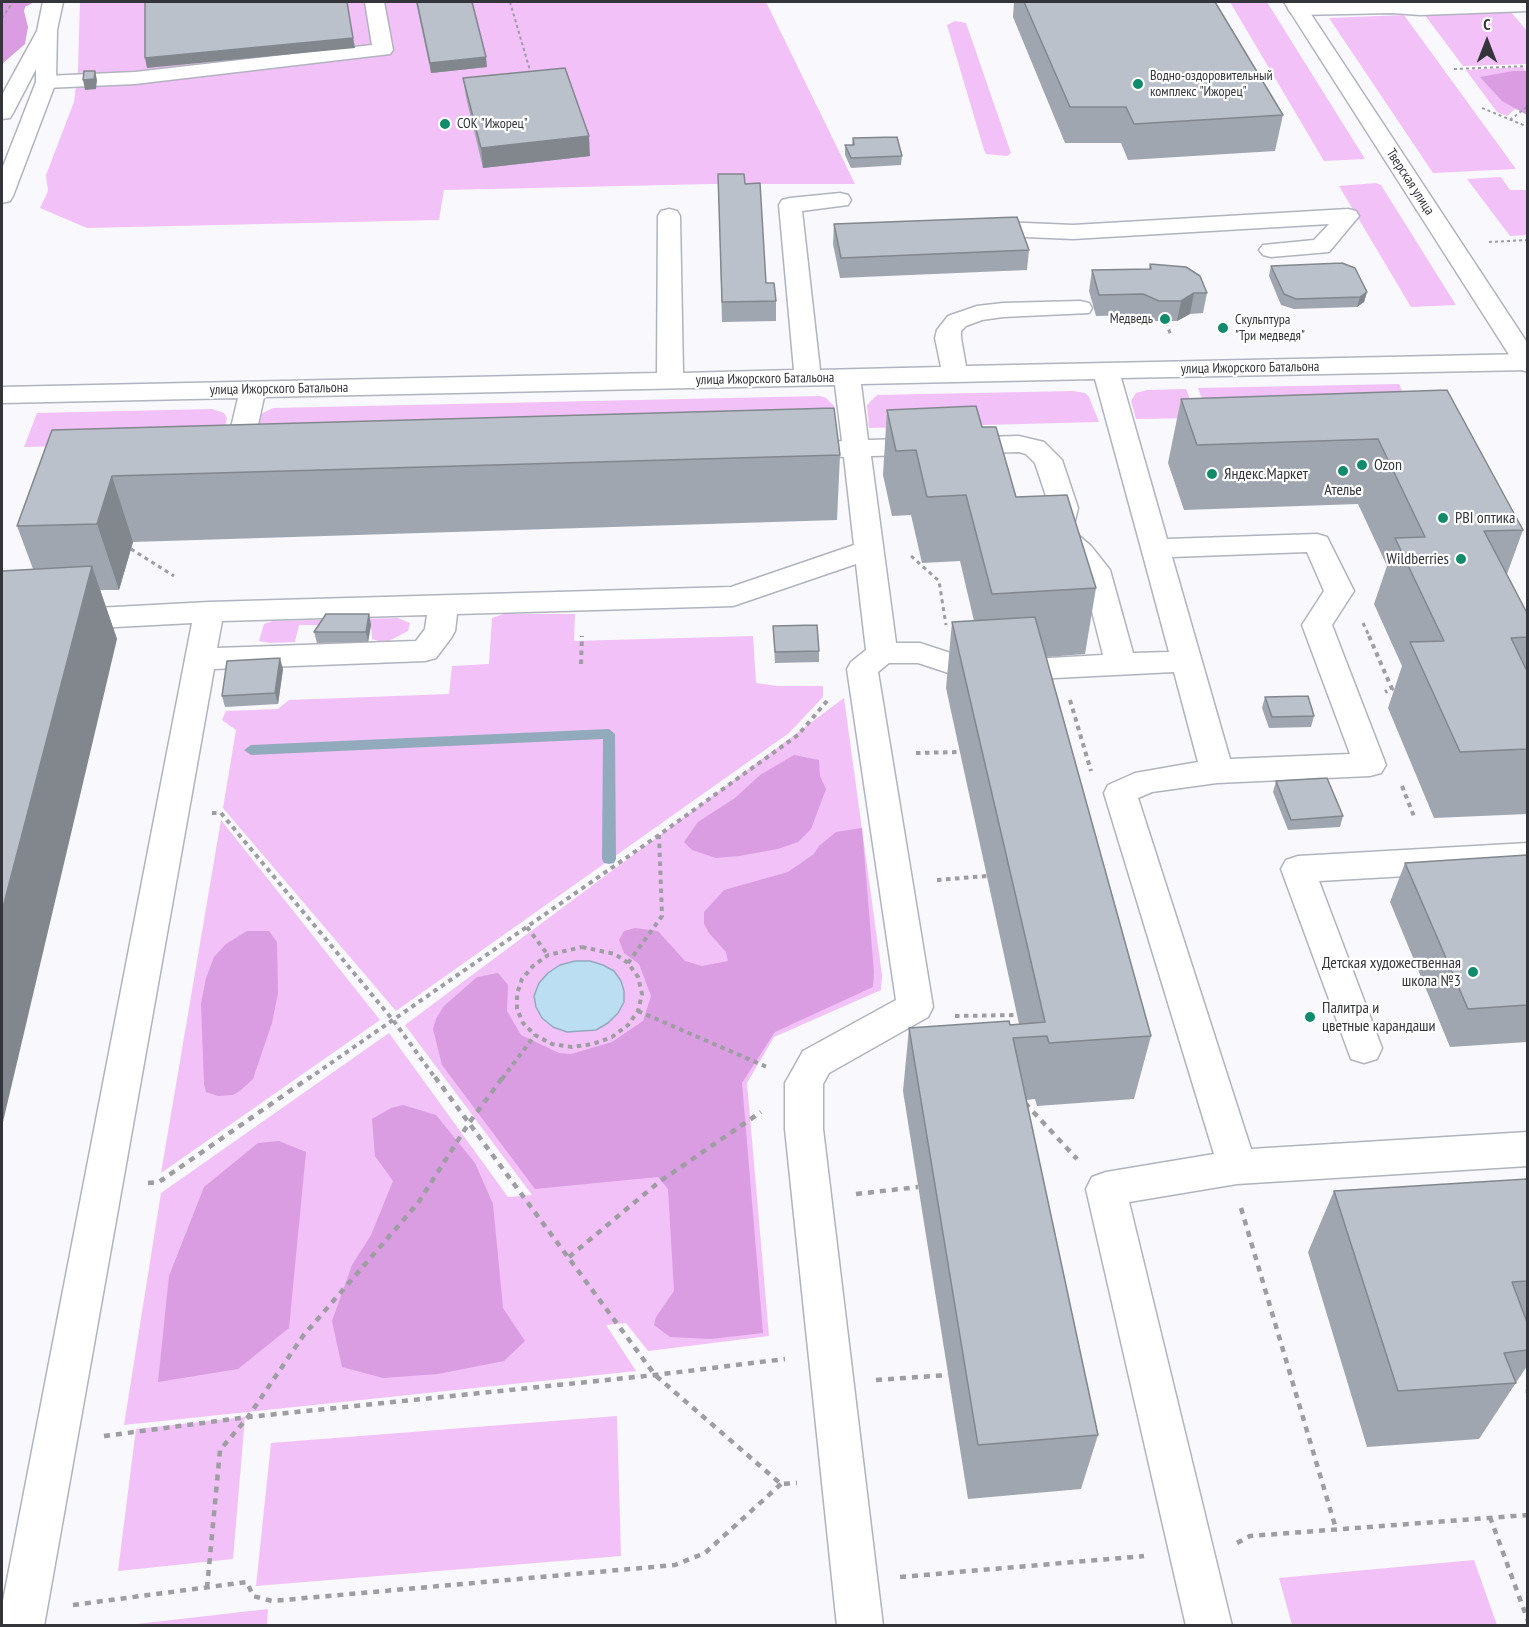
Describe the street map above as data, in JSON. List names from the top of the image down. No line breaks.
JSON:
{"streets":{"main road":["Тверская улица","улица Ижорского Батальона"]},"crossings":[["Тверская улица","улица Ижорского Батальона"]],"places":["Водно-оздоровительный комплекс \"Ижорец\"","СОК \"Ижорец\"","Медведь","Скульптура \"Три медведя\"","Ozon","Ателье","Яндекс.Маркет","PBI оптика","Wildberries","Детская художественная школа №3","Палитра и цветные карандаши"],"north":"top"}
